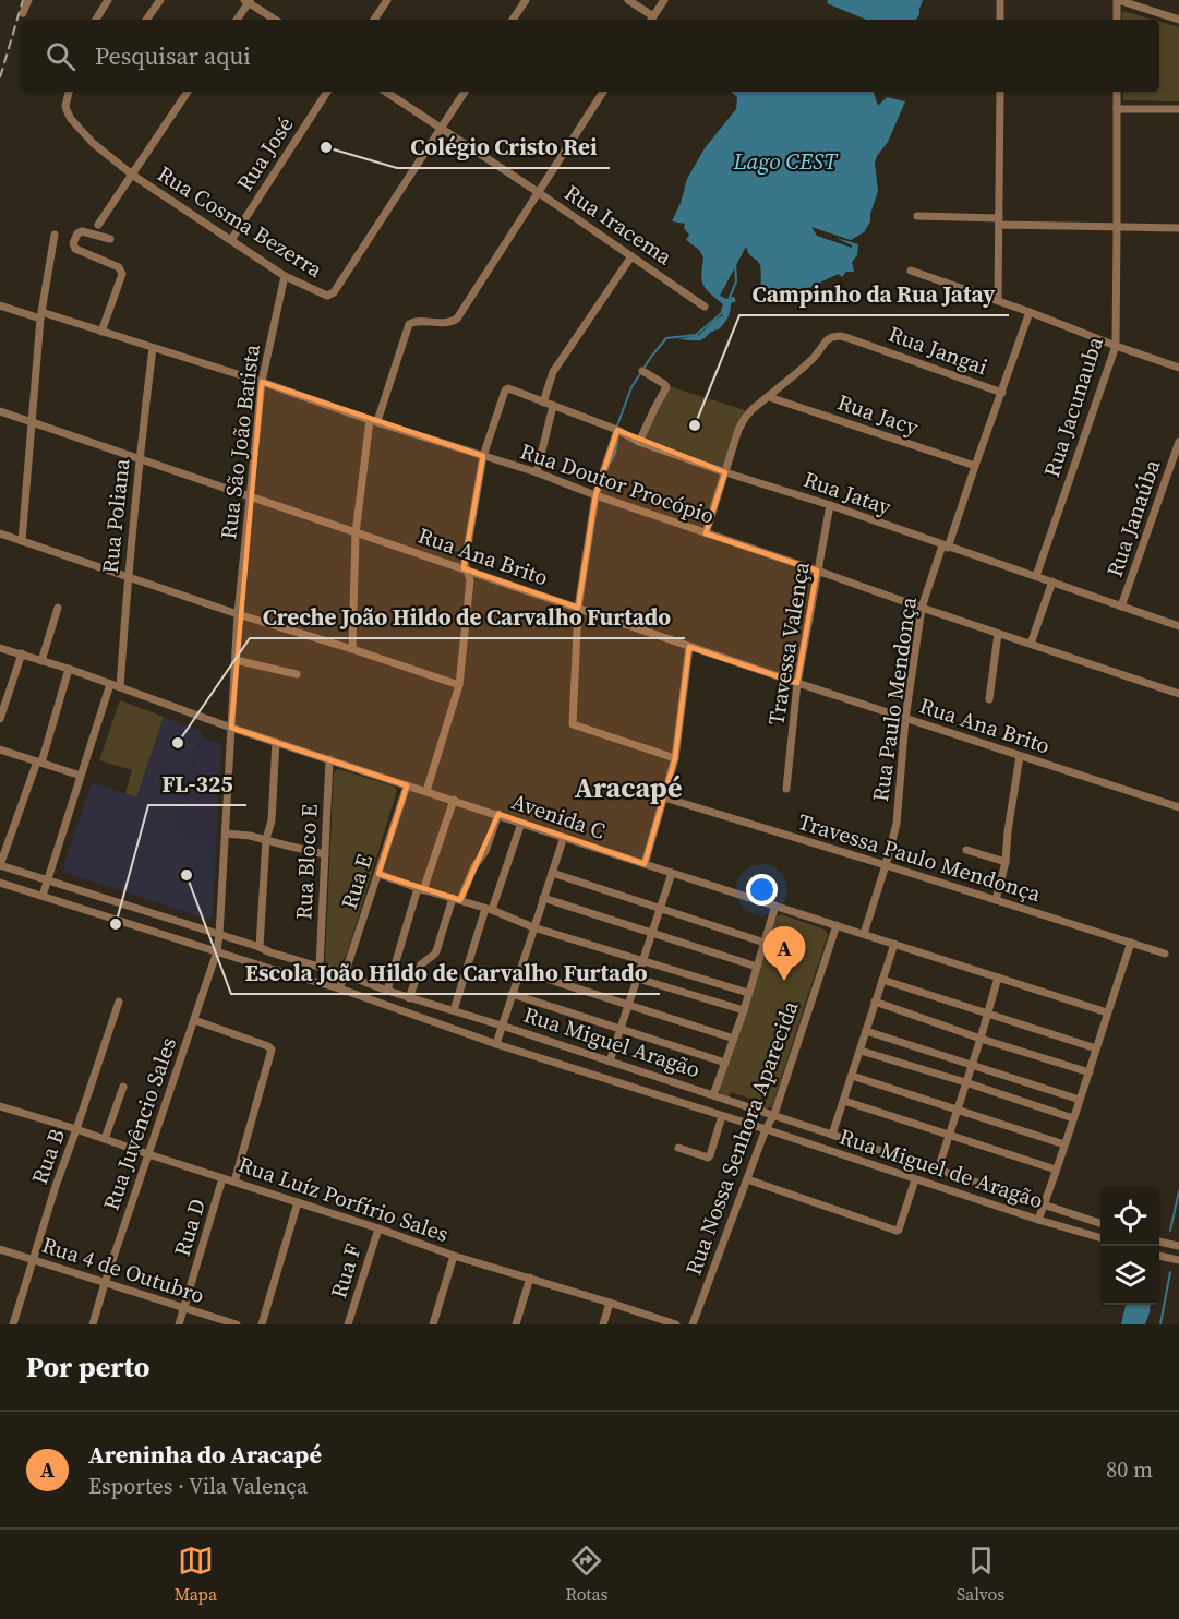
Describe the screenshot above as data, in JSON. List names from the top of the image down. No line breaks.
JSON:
{"streets":{"street":["Rua José","Rua Cosma Bezerra","Rua Iracema","Rua Jangai","Rua Jacunauba","Rua Jacy","Rua São João Batista","Rua Doutor Procópio","Rua Jatay","Rua Poliana","Rua Janaúba","Rua Ana Brito","Travessa Valença","Rua Paulo Mendonça","Avenida C","Travessa Paulo Mendonça","Rua Bloco E","Rua E","Rua Miguel Aragão","Rua Juvêncio Sales","Rua Nossa Senhora Aparecida","Rua B","Rua Miguel de Aragão","Rua Luíz Porfírio Sales","Rua D","Rua 4 de Outubro","Rua F"]},"crossings":[["Rua José","Rua Cosma Bezerra"],["Rua Cosma Bezerra","Rua Iracema"],["Rua Cosma Bezerra","Rua São João Batista"],["Rua Jangai","Rua Jacy"],["Rua Jangai","Rua Doutor Procópio"],["Rua Jangai","Rua Jatay"],["Rua Jangai","Rua Paulo Mendonça"],["Rua Jacunauba","Rua Jatay"],["Rua Jacy","Rua Paulo Mendonça"],["Rua São João Batista","Rua Doutor Procópio"],["Rua São João Batista","Rua Ana Brito"],["Rua São João Batista","Avenida C"],["Rua São João Batista","Rua Juvêncio Sales"],["Rua Doutor Procópio","Rua Jatay"],["Rua Doutor Procópio","Rua Poliana"],["Rua Doutor Procópio","Travessa Valença"],["Rua Doutor Procópio","Rua Paulo Mendonça"],["Rua Jatay","Rua Janaúba"],["Rua Jatay","Travessa Valença"],["Rua Jatay","Rua Paulo Mendonça"],["Rua Poliana","Rua Ana Brito"],["Rua Poliana","Avenida C"],["Rua Ana Brito","Travessa Valença"],["Rua Ana Brito","Rua Paulo Mendonça"],["Rua Paulo Mendonça","Avenida C"],["Rua Paulo Mendonça","Travessa Paulo Mendonça"],["Avenida C","Rua Bloco E"],["Avenida C","Rua E"],["Avenida C","Rua Juvêncio Sales"],["Avenida C","Rua Nossa Senhora Aparecida"],["Rua Bloco E","Rua Miguel Aragão"],["Rua E","Rua Miguel Aragão"],["Rua Miguel Aragão","Rua Juvêncio Sales"],["Rua Miguel Aragão","Rua Nossa Senhora Aparecida"],["Rua Miguel Aragão","Rua Miguel de Aragão"],["Rua Juvêncio Sales","Rua Luíz Porfírio Sales"],["Rua Juvêncio Sales","Rua 4 de Outubro"],["Rua Nossa Senhora Aparecida","Rua Miguel de Aragão"],["Rua B","Rua Luíz Porfírio Sales"],["Rua B","Rua 4 de Outubro"],["Rua Luíz Porfírio Sales","Rua D"],["Rua Luíz Porfírio Sales","Rua F"],["Rua D","Rua 4 de Outubro"]],"districts":["Aracapé"],"water":["Lago CEST"],"places":["Colégio Cristo Rei","Campinho da Rua Jatay","Creche João Hildo de Carvalho Furtado","Escola João Hildo de Carvalho Furtado","FL-325"],"page":{"search":"Pesquisar aqui","pins":"A","heading":"Por perto","list":[{"mark":"A","name":"Areninha do Aracapé","note":"Esportes · Vila Valença","value":"80 m"}],"nav":["Mapa","Rotas","Salvos"]}}
